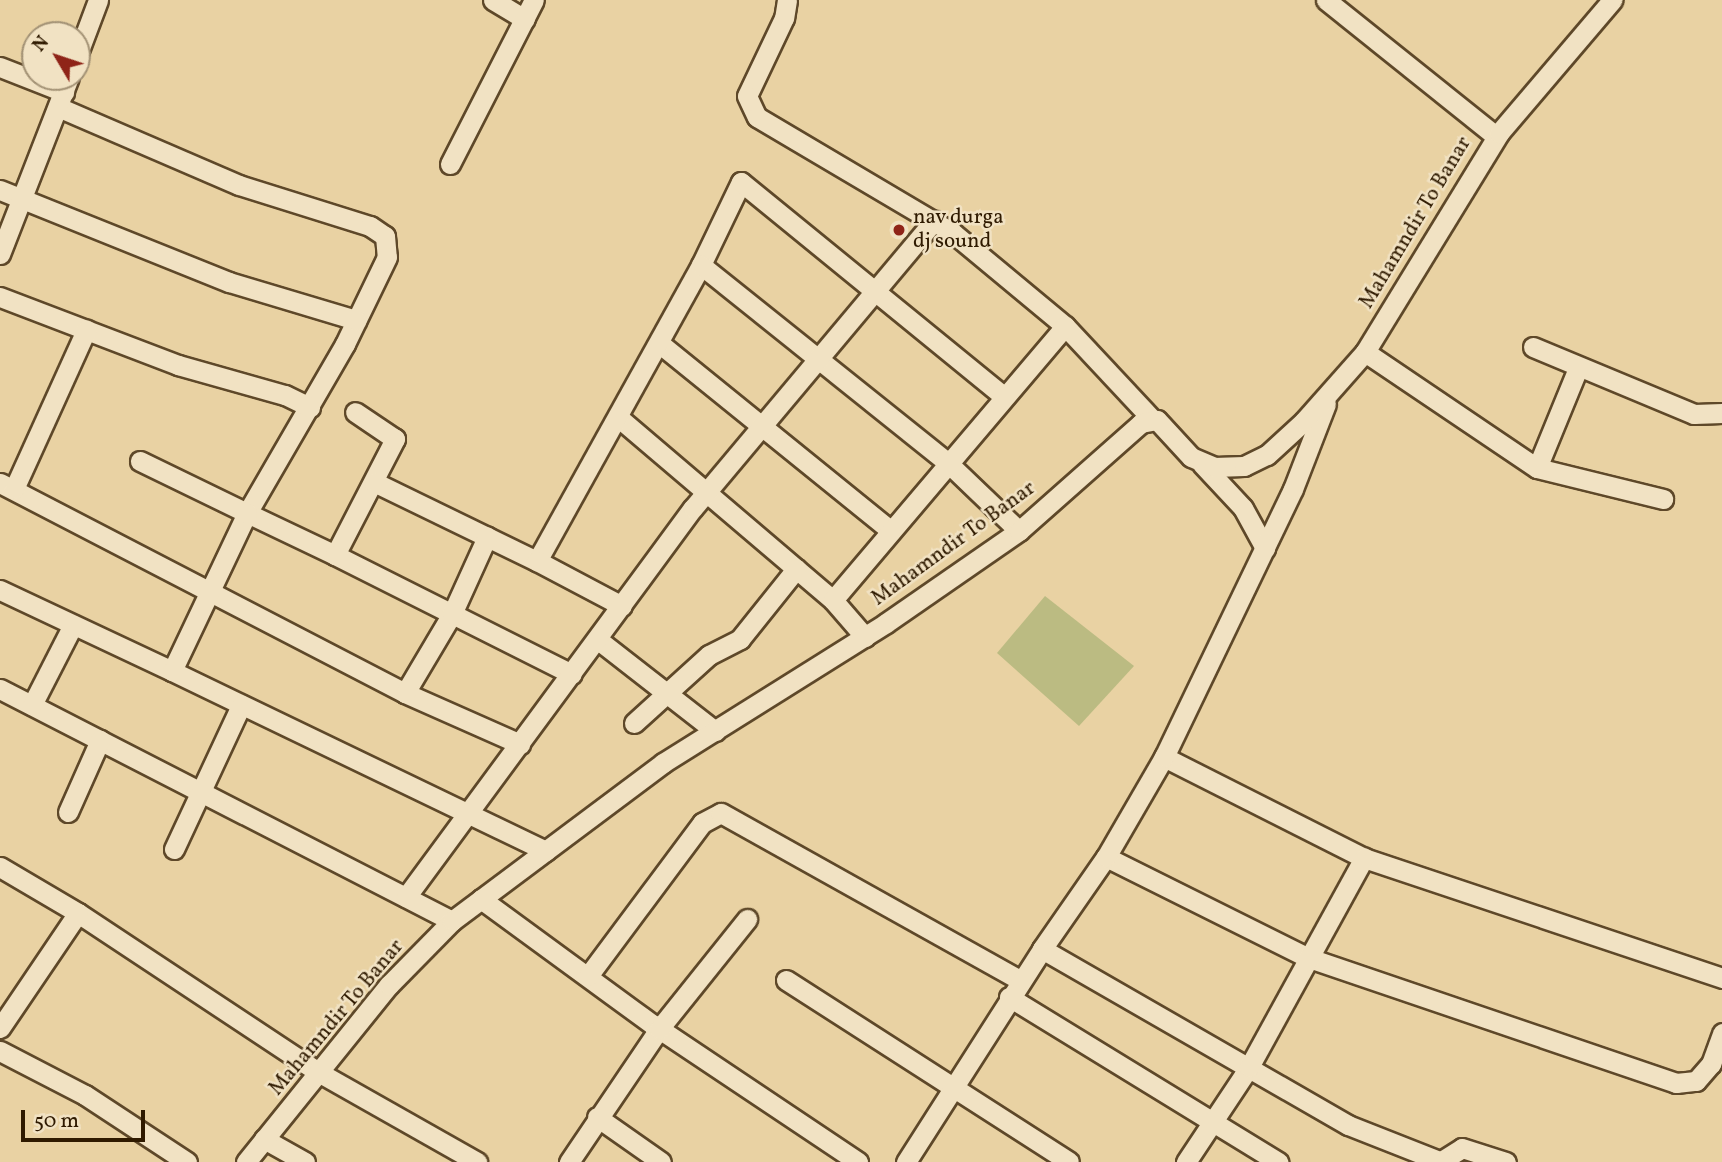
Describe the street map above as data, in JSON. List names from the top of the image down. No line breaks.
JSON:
{"streets":{"street":["Mahamndir To Banar"]},"places":["nav durga dj sound"],"scale_bar":"50 m","north":"top left"}
